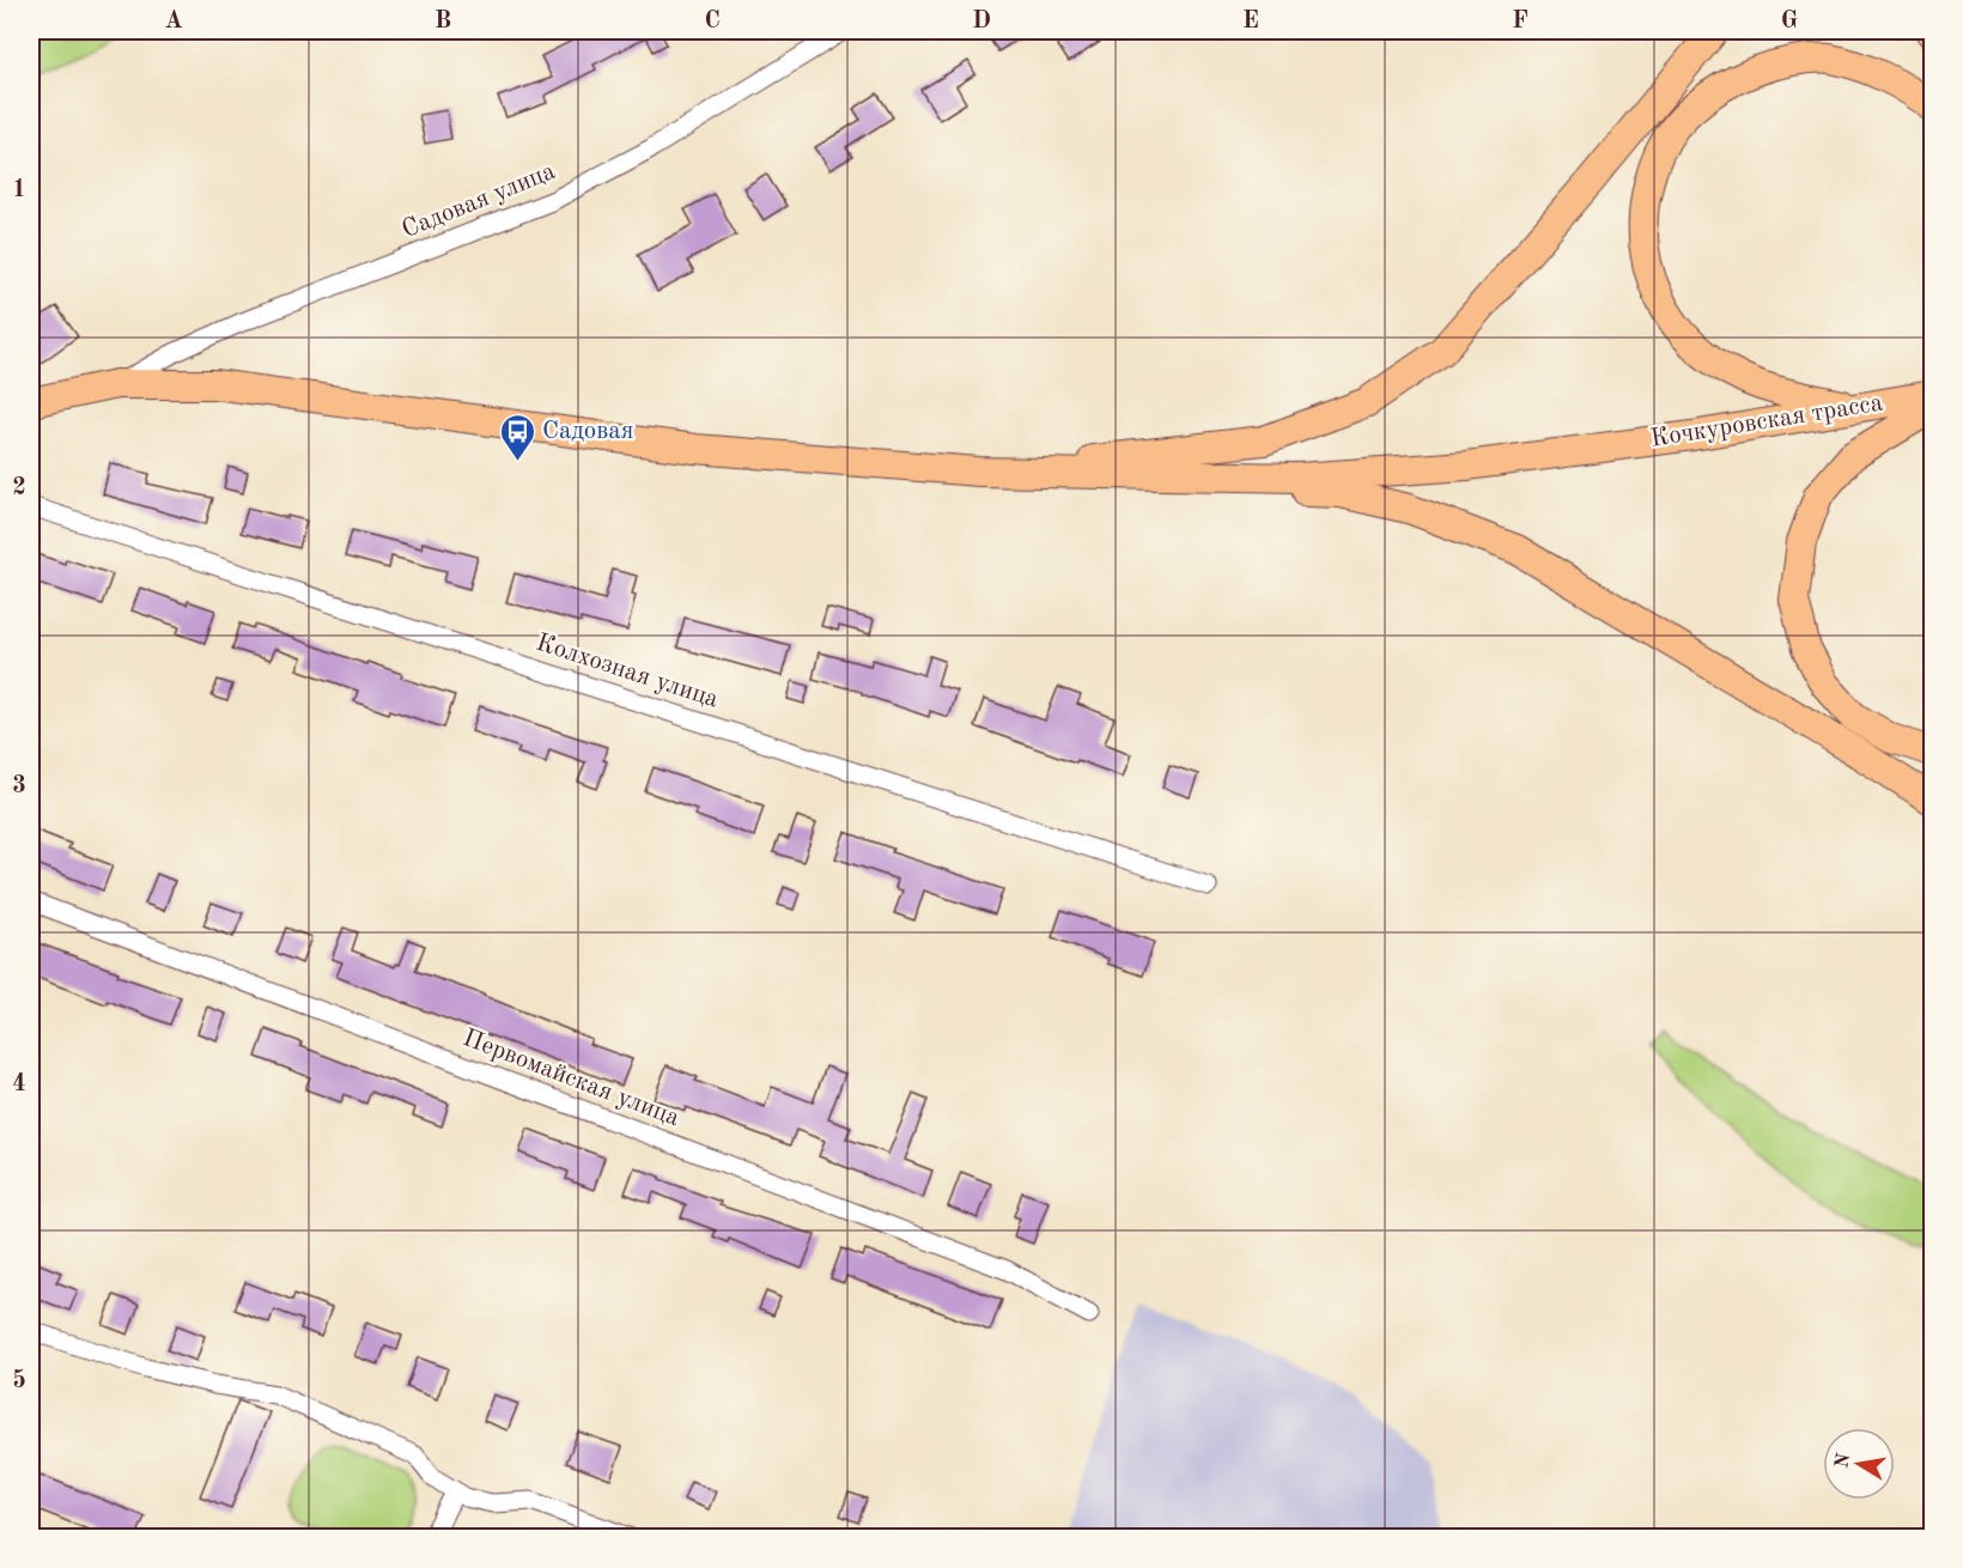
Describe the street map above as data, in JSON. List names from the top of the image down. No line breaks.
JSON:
{"streets":{"main road":["Кочкуровская трасса"],"street":["Садовая улица","Колхозная улица","Первомайская улица"]},"places":{"bus stop":["Садовая"]},"north":"left","grid":{"columns":["A","B","C","D","E","F","G"],"rows":["1","2","3","4","5"]}}
